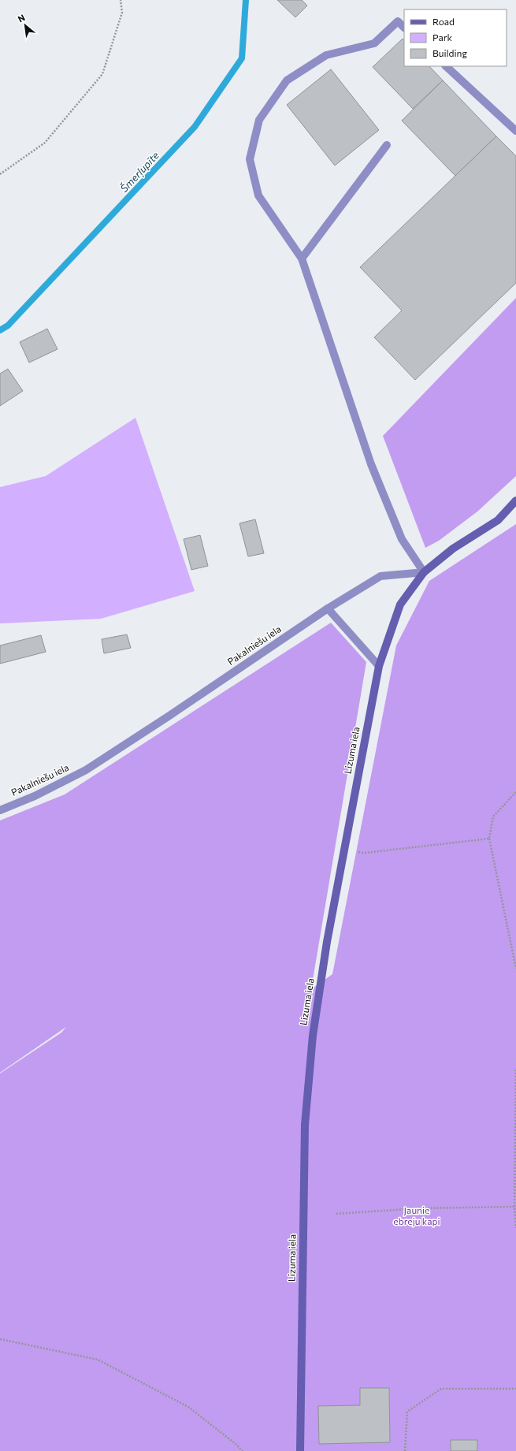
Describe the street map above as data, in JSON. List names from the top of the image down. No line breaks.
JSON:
{"streets":{"street":["Pakalniešu iela","Lizuma iela"]},"crossings":[["Pakalniešu iela","Lizuma iela"]],"water":["Šmerļupīte"],"parks":["Jaunie ebreju kapi"],"legend":["Road","Park","Building"],"north":"top left"}
